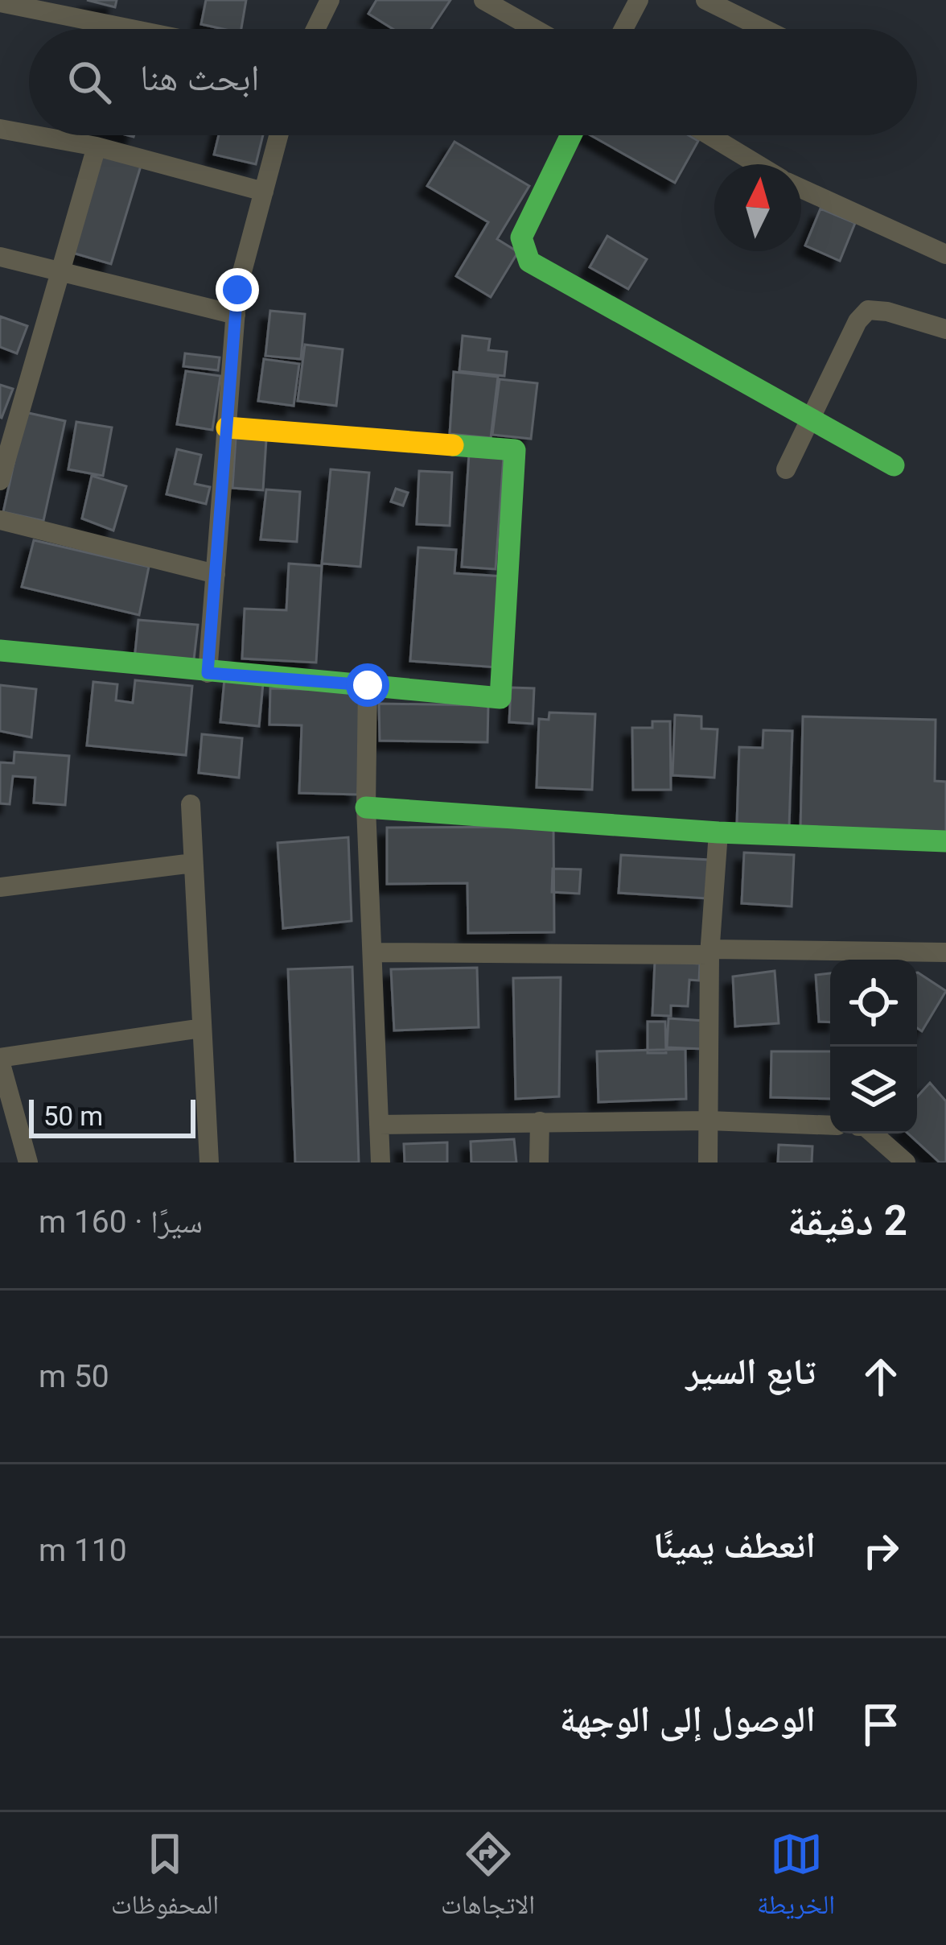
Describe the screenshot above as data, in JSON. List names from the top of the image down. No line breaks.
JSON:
{"scale_bar":"50 m","north":"top","page":{"search":"ابحث هنا","scale":"50 m","heading":["2 دقيقة","سيرًا · 160 m"],"list":[["تابع السير","50 m"],["انعطف يمينًا","110 m"],"الوصول إلى الوجهة"],"nav":["الخريطة","الاتجاهات","المحفوظات"]}}
